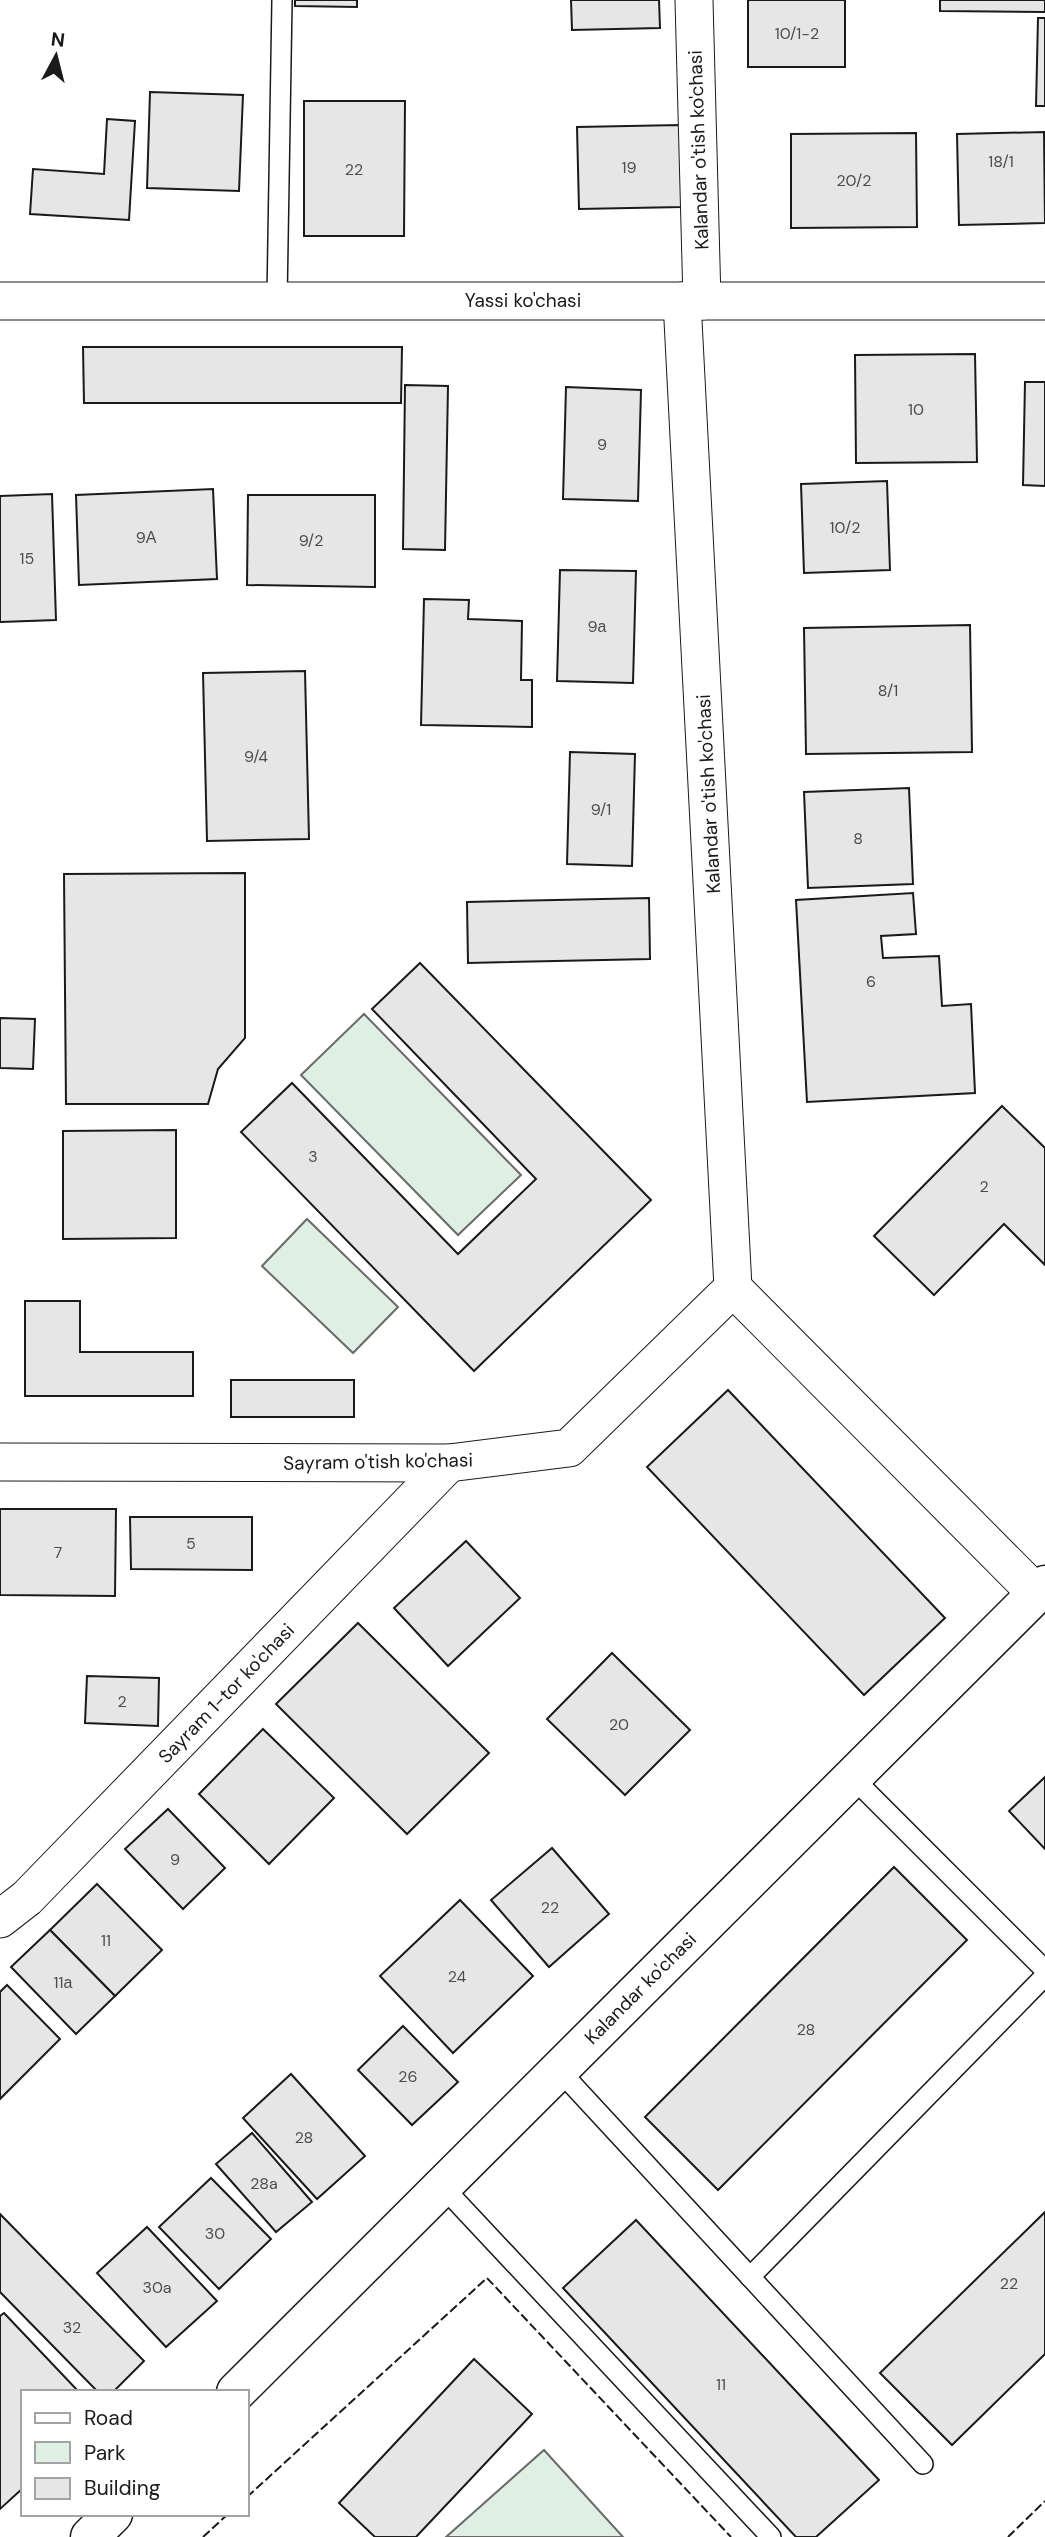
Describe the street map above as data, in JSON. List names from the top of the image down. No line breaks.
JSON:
{"streets":{"street":["Kalandar o'tish ko'chasi","Yassi ko'chasi","Sayram o'tish ko'chasi","Sayram 1-tor ko'chasi","Kalandar ko'chasi"]},"crossings":[["Kalandar o'tish ko'chasi","Yassi ko'chasi"],["Kalandar o'tish ko'chasi","Sayram o'tish ko'chasi"],["Sayram o'tish ko'chasi","Sayram 1-tor ko'chasi"]],"house_numbers":["10/1-2","18/1","19","22","20/2","10","9","10/2","9А","9/2","15","9а","8/1","9/4","9/1","8","6","3","2","5","7","2","20","9","22","11","24","11а","28","26","28","28a","30","22","30a","32","11"],"legend":["Road","Park","Building"],"north":"top"}
